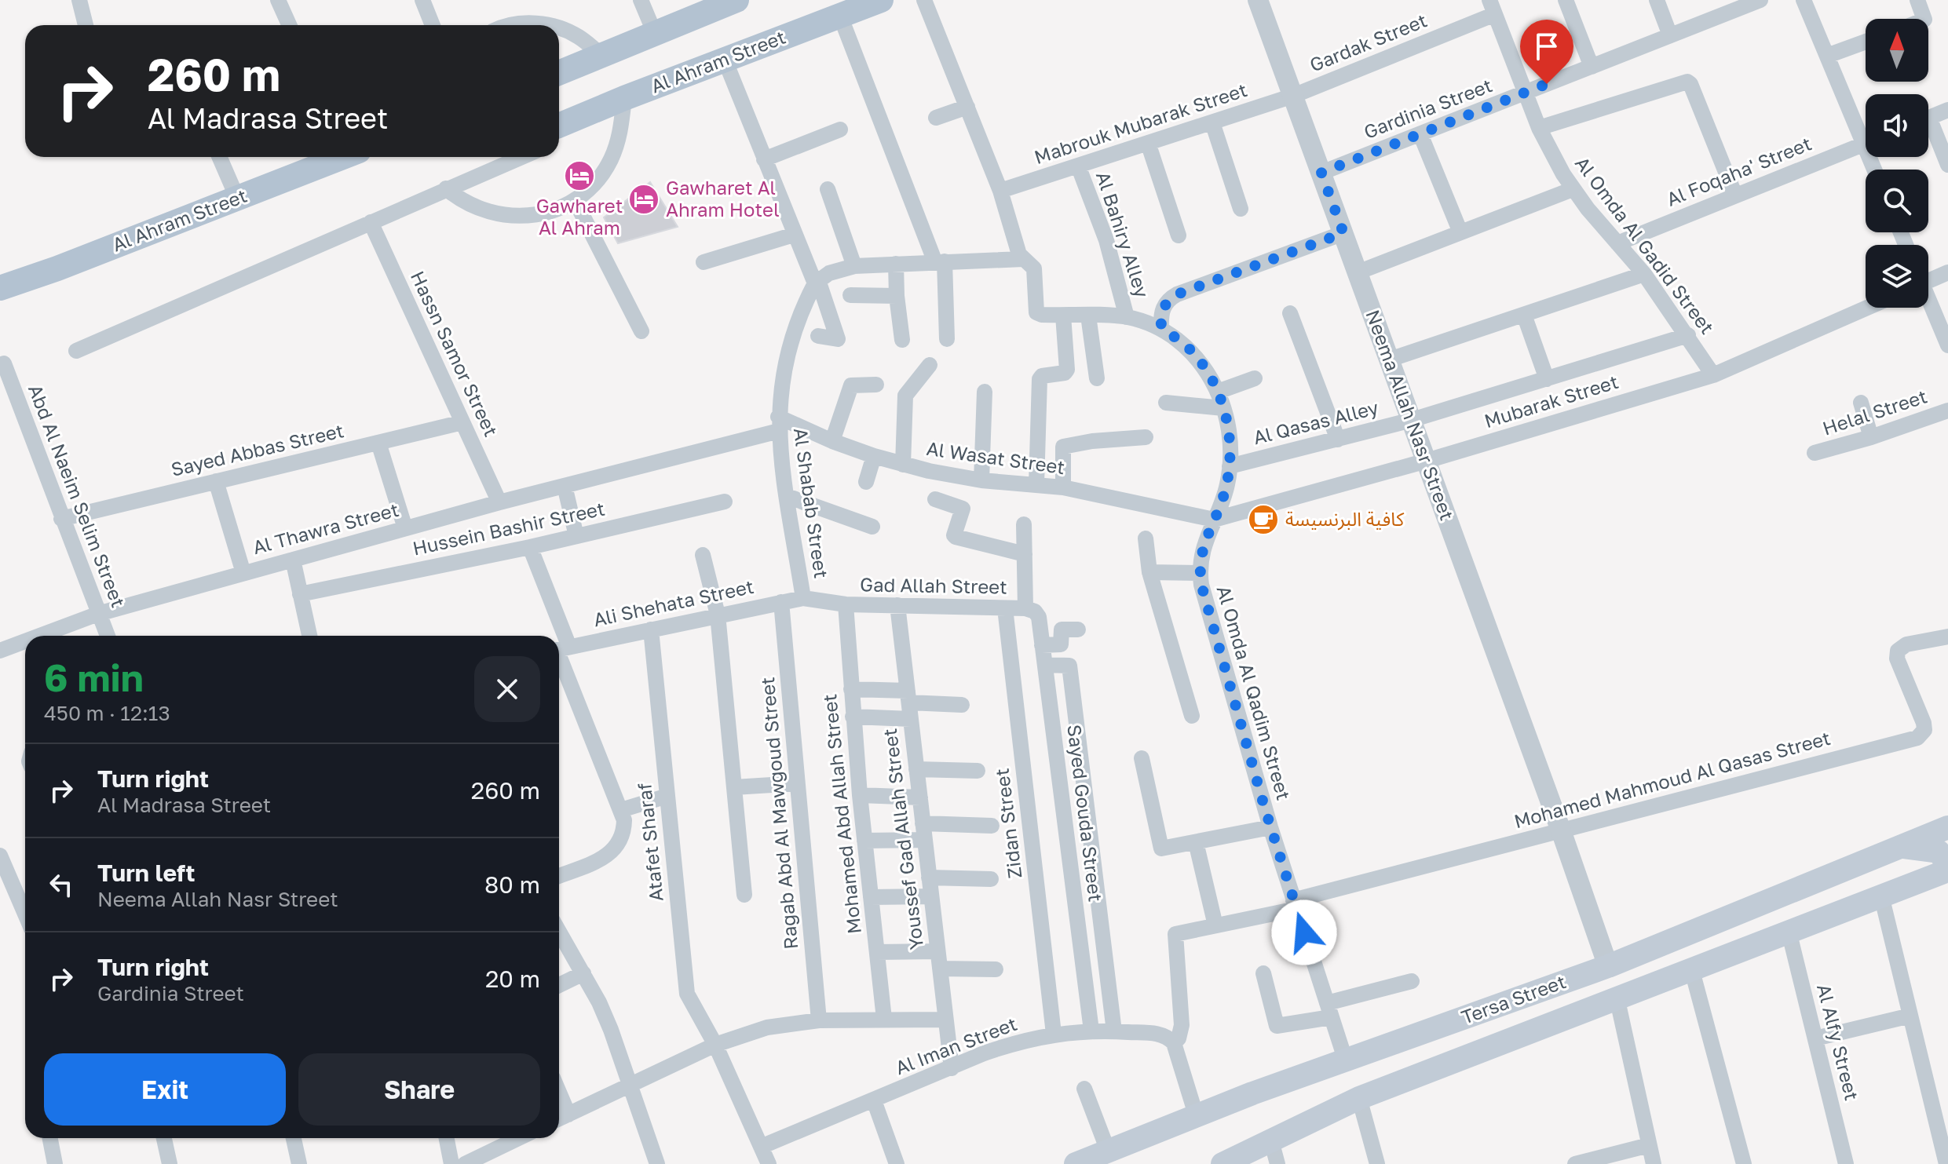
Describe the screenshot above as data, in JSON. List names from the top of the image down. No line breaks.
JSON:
{"streets":{"main road":["Al Ahram Street","Tersa Street"],"street":["Gardak Street","Gardinia Street","Mabrouk Mubarak Street","Al Foqaha' Street","Al Bahiry Alley","Al Omda Al Gadid Street","Hassn Samor Street","Mubarak Street","Helal Street","Neema Allah Nasr Street","Al Qasas Alley","Sayed Abbas Street","Al Wasat Street","Abd Al Naeim Selim Street","Al Shabab Street","Al Thawra Street","Hussein Bashir Street","Gad Allah Street","Ali Shehata Street","Al Omda Al Qadim Street","Mohamed Mahmoud Al Qasas Street","Ragab Abd Al Mawgoud Street","Sayed Gouda Street","Mohamed Abd Allah Street","Zidan Street","Youssef Gad Allah Street","Atafet Sharaf","Al Alfy Street","Al Iman Street"]},"crossings":[["Gardak Street","Mabrouk Mubarak Street"],["Gardak Street","Al Omda Al Gadid Street"],["Gardak Street","Neema Allah Nasr Street"],["Gardinia Street","Al Omda Al Gadid Street"],["Gardinia Street","Neema Allah Nasr Street"],["Mabrouk Mubarak Street","Al Bahiry Alley"],["Mabrouk Mubarak Street","Neema Allah Nasr Street"],["Mabrouk Mubarak Street","Al Omda Al Qadim Street"],["Al Foqaha' Street","Al Omda Al Gadid Street"],["Al Bahiry Alley","Al Omda Al Qadim Street"],["Al Omda Al Gadid Street","Mubarak Street"],["Al Omda Al Gadid Street","Al Qasas Alley"],["Hassn Samor Street","Sayed Abbas Street"],["Hassn Samor Street","Al Thawra Street"],["Mubarak Street","Neema Allah Nasr Street"],["Mubarak Street","Al Wasat Street"],["Mubarak Street","Al Omda Al Qadim Street"],["Neema Allah Nasr Street","Al Qasas Alley"],["Neema Allah Nasr Street","Mohamed Mahmoud Al Qasas Street"],["Neema Allah Nasr Street","Tersa Street"],["Al Qasas Alley","Al Omda Al Qadim Street"],["Sayed Abbas Street","Abd Al Naeim Selim Street"],["Al Wasat Street","Al Shabab Street"],["Al Wasat Street","Al Thawra Street"],["Al Wasat Street","Al Omda Al Qadim Street"],["Abd Al Naeim Selim Street","Al Thawra Street"],["Al Shabab Street","Al Thawra Street"],["Al Shabab Street","Gad Allah Street"],["Al Shabab Street","Ali Shehata Street"],["Gad Allah Street","Ali Shehata Street"],["Gad Allah Street","Sayed Gouda Street"],["Gad Allah Street","Mohamed Abd Allah Street"],["Gad Allah Street","Zidan Street"],["Gad Allah Street","Youssef Gad Allah Street"],["Ali Shehata Street","Ragab Abd Al Mawgoud Street"],["Ali Shehata Street","Atafet Sharaf"],["Al Omda Al Qadim Street","Mohamed Mahmoud Al Qasas Street"],["Al Omda Al Qadim Street","Tersa Street"],["Mohamed Mahmoud Al Qasas Street","Al Iman Street"],["Sayed Gouda Street","Al Iman Street"],["Zidan Street","Al Iman Street"],["Youssef Gad Allah Street","Al Iman Street"],["Atafet Sharaf","Al Iman Street"],["Tersa Street","Al Alfy Street"]],"places":{"hotel":["Gawharet Al Ahram","Gawharet Al Ahram Hotel"],"cafe":["كافية البرنسيسة"]},"north":"top","page":{"turn":["260 m","Al Madrasa Street"],"heading":["6 min","450 m · 12:13"],"list":[{"name":"Turn right","note":"Al Madrasa Street","value":"260 m"},{"name":"Turn left","note":"Neema Allah Nasr Street","value":"80 m"},{"name":"Turn right","note":"Gardinia Street","value":"20 m"}],"buttons":["Exit","Share"]}}
